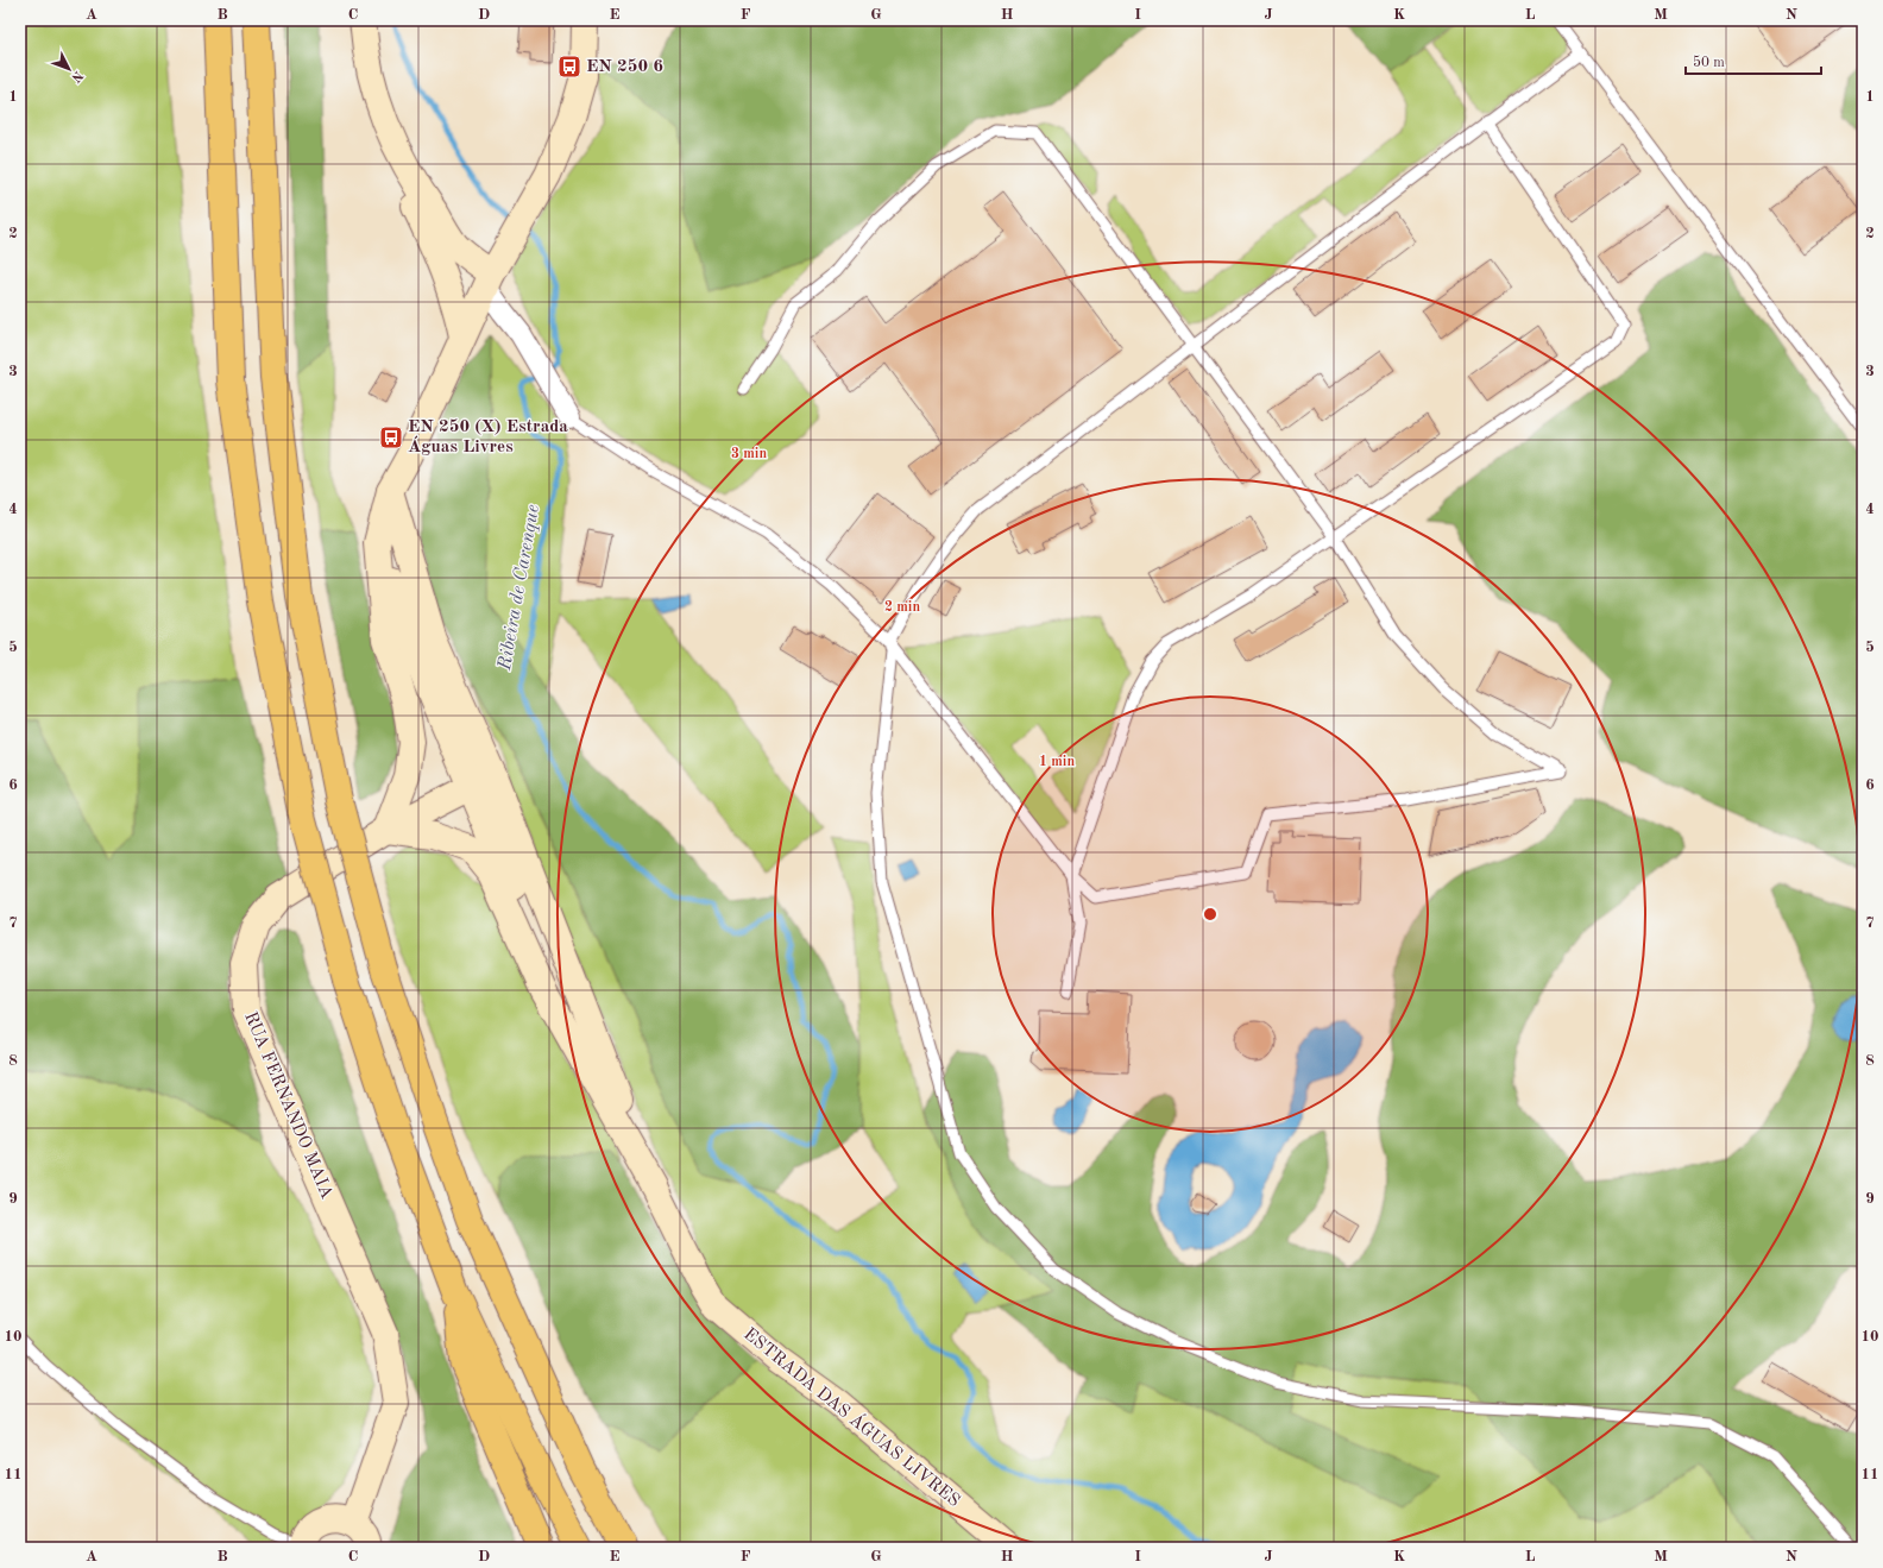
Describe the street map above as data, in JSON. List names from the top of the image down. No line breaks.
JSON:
{"streets":{"main road":["RUA FERNANDO MAIA","ESTRADA DAS ÁGUAS LIVRES"]},"water":["Ribeira de Carenque"],"places":{"bus stop":["EN 250 6","EN 250 (X) Estrada Águas Livres"]},"scale_bar":"50 m","north":"bottom right","grid":{"columns":["A","B","C","D","E","F","G","H","I","J","K","L","M","N"],"rows":["1","2","3","4","5","6","7","8","9","10","11"]},"rings":["3 min","2 min","1 min"]}
